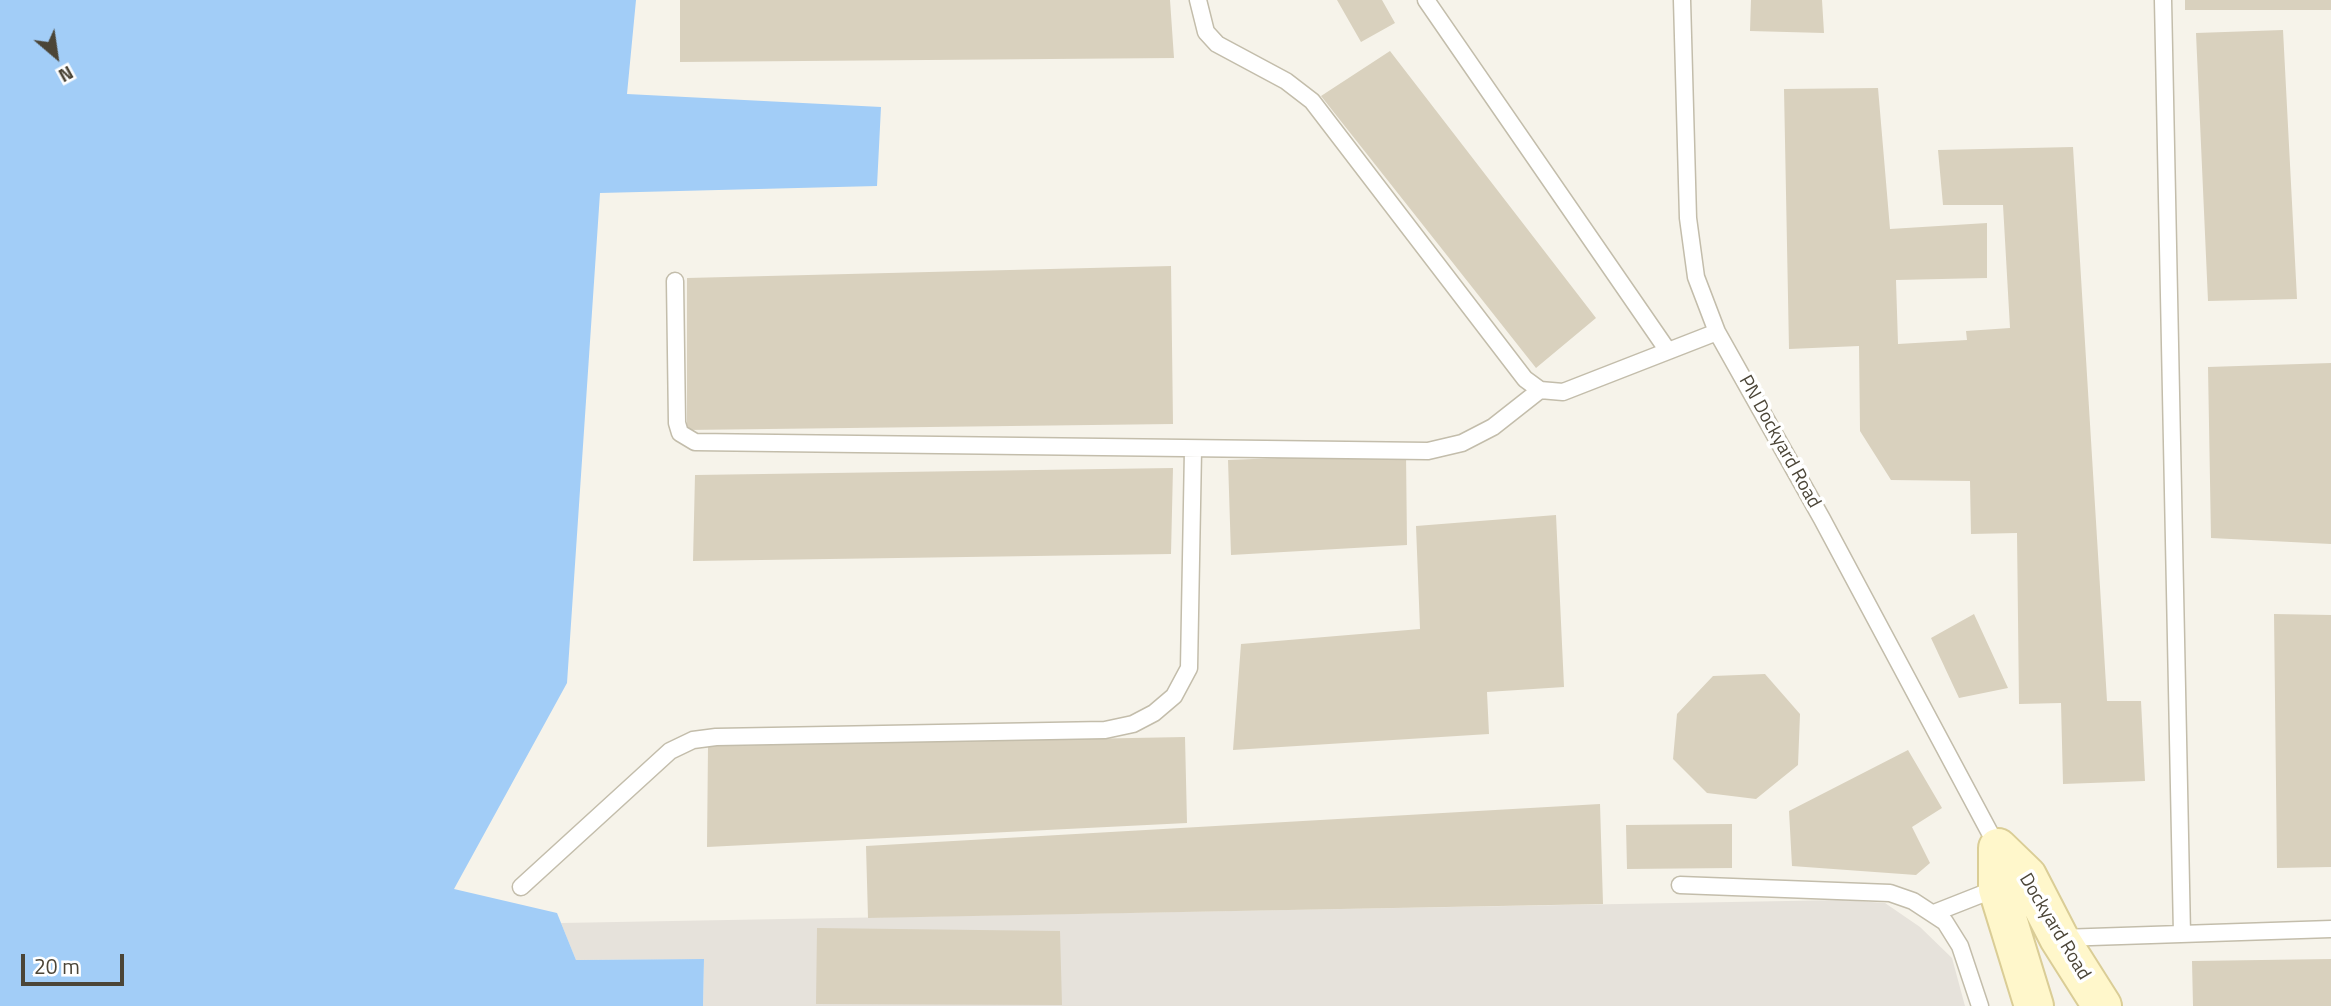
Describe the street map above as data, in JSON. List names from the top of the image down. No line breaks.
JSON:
{"streets":{"street":["Dockyard Road"],"lane":["PN Dockyard Road"]},"crossings":[["PN Dockyard Road","Dockyard Road"]],"scale_bar":"20 m","north":"bottom right"}
